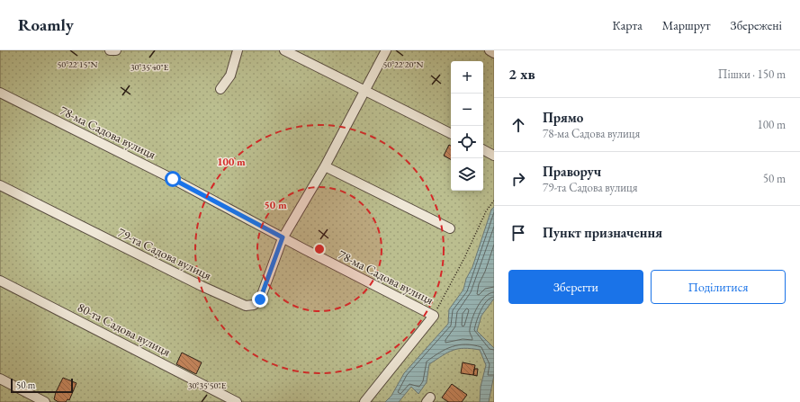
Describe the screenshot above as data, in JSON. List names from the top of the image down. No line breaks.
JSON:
{"streets":{"street":["78-ма Садова вулиця","79-та Садова вулиця","80-та Садова вулиця"]},"crossings":[["78-ма Садова вулиця","79-та Садова вулиця"]],"scale_bar":"50 m","page":{"header":"Roamly","nav":["Карта","Маршрут","Збережені"],"heading":["2 хв","Пішки · 150 m"],"map_buttons":["+","−"],"list":[["Прямо","78-ма Садова вулиця","100 m"],["Праворуч","79-та Садова вулиця","50 m"],"Пункт призначення"],"buttons":["Зберегти","Поділитися"],"scale":"50 m"},"coordinates":["50°22'15\"N","50°22'20\"N","30°35'40\"E","30°35'50\"E"],"rings":["100 m","50 m"]}
